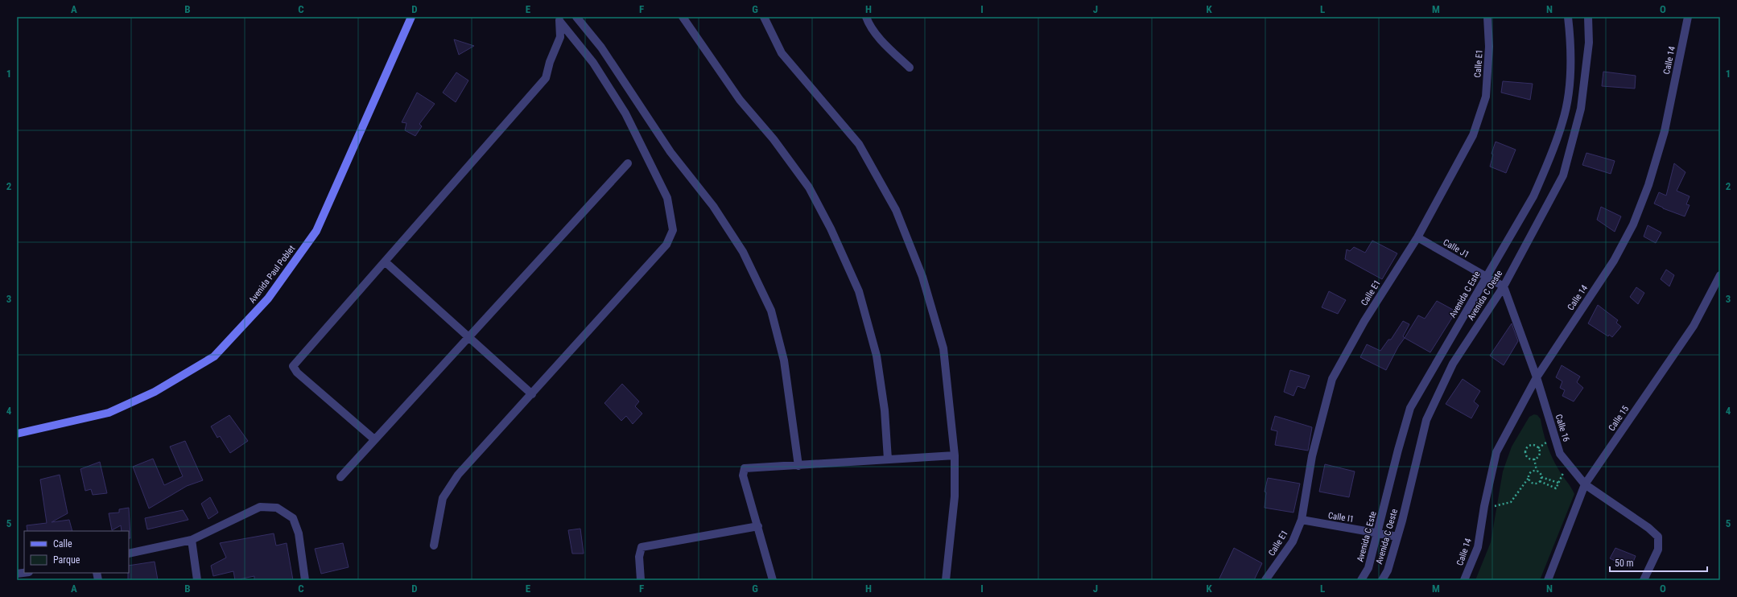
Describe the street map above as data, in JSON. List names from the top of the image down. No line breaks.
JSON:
{"streets":{"main road":["Avenida Paul Poblet"],"street":["Calle 14","Calle E1","Calle J1","Avenida C Este","Avenida C Oeste","Calle 15","Calle 16","Calle I1"]},"crossings":[["Calle 14","Calle 16"],["Calle E1","Calle J1"],["Calle E1","Calle I1"],["Calle J1","Avenida C Este"],["Calle J1","Avenida C Oeste"],["Calle J1","Calle 16"],["Avenida C Este","Calle I1"],["Avenida C Oeste","Calle 16"],["Avenida C Oeste","Calle I1"],["Calle 15","Calle 16"]],"legend":["Calle","Parque"],"scale_bar":"50 m","grid":{"columns":["A","B","C","D","E","F","G","H","I","J","K","L","M","N","O"],"rows":["1","2","3","4","5"]}}
